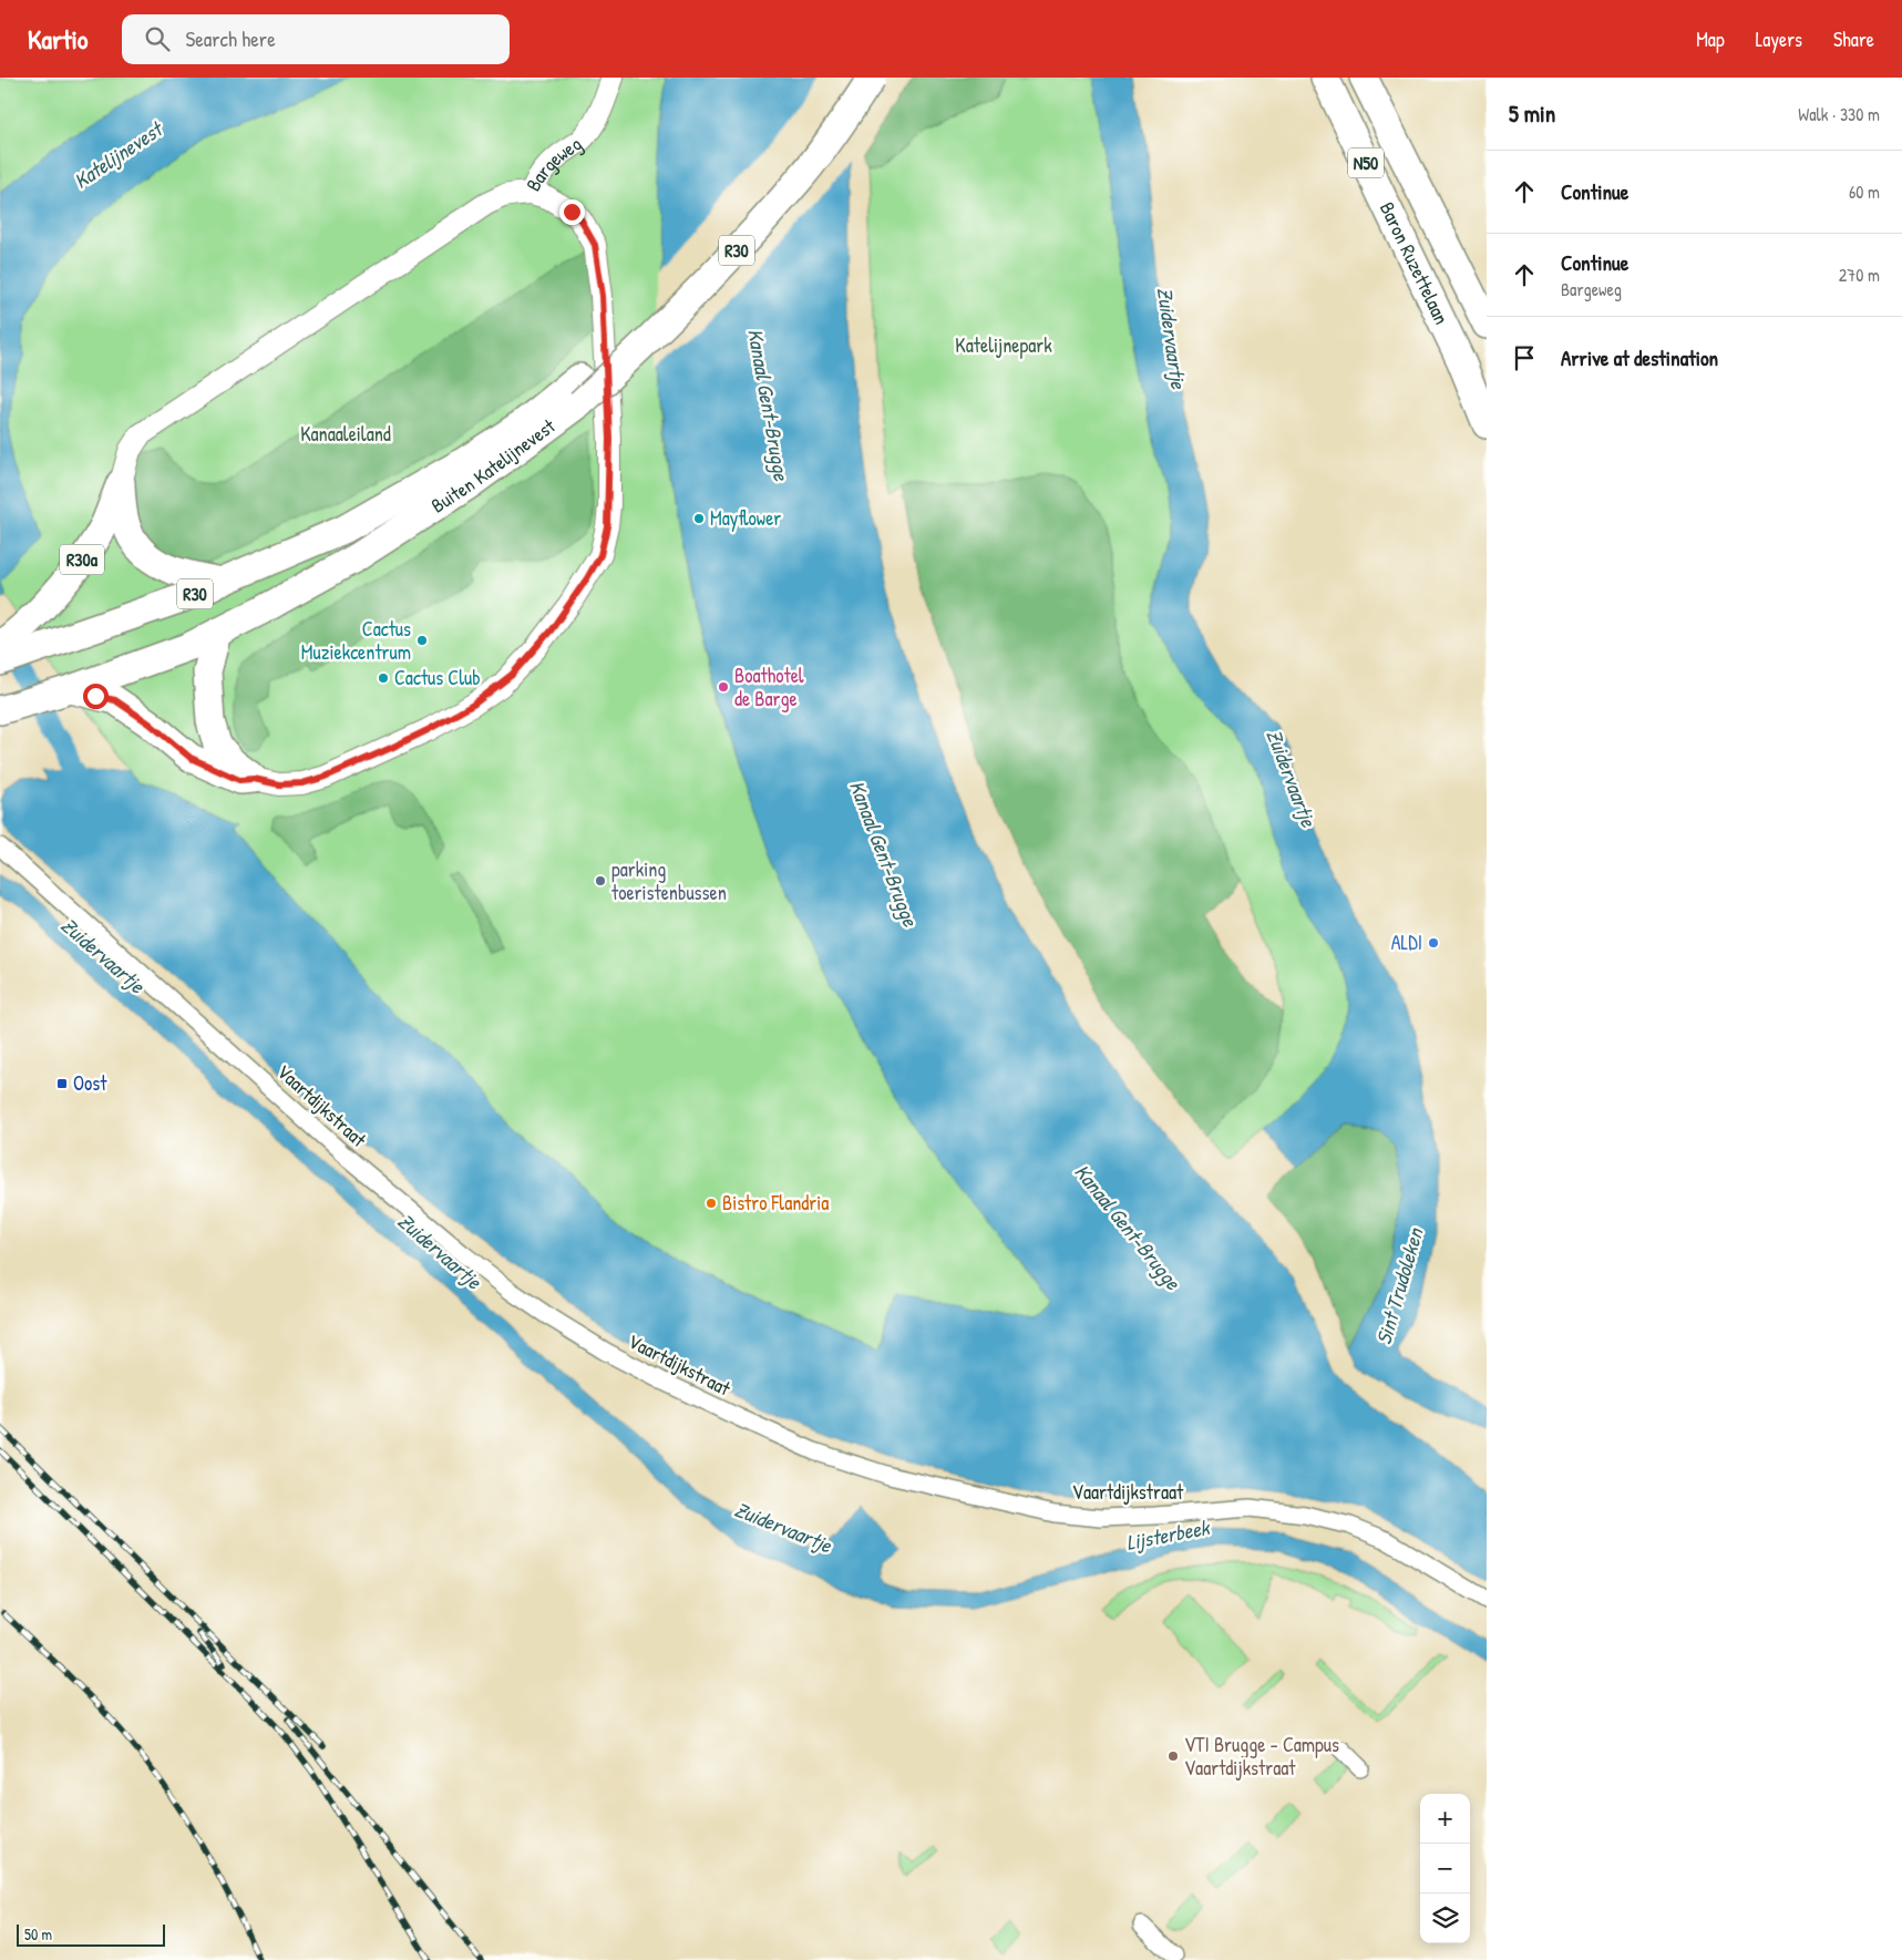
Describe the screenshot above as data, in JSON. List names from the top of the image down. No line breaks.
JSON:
{"streets":{"main road":["N50","R30","Baron Ruzettelaan","Buiten Katelijnevest","R30a"],"street":["Bargeweg","Vaartdijkstraat"]},"crossings":[["Bargeweg","R30a"],["Buiten Katelijnevest","R30a"]],"water":["Katelijnevest","Zuidervaartje","Kanaal Gent-Brugge","Sint Trudoleken","Lijsterbeek"],"parks":["Katelijnepark","Kanaaleiland"],"places":{"other":["Mayflower","Cactus Muziekcentrum","Cactus Club","Boathotel de Barge","parking toeristenbussen","ALDI","Bistro Flandria","VTI Brugge - Campus Vaartdijkstraat"],"transit":["Oost"]},"scale_bar":"50 m","page":{"header":"Kartio","search":"Search here","nav":["Map","Layers","Share"],"heading":["5 min","Walk · 330 m"],"list":[["Continue","60 m"],["Continue","Bargeweg","270 m"],"Arrive at destination"],"map_buttons":["+","−"],"scale":"50 m"}}
